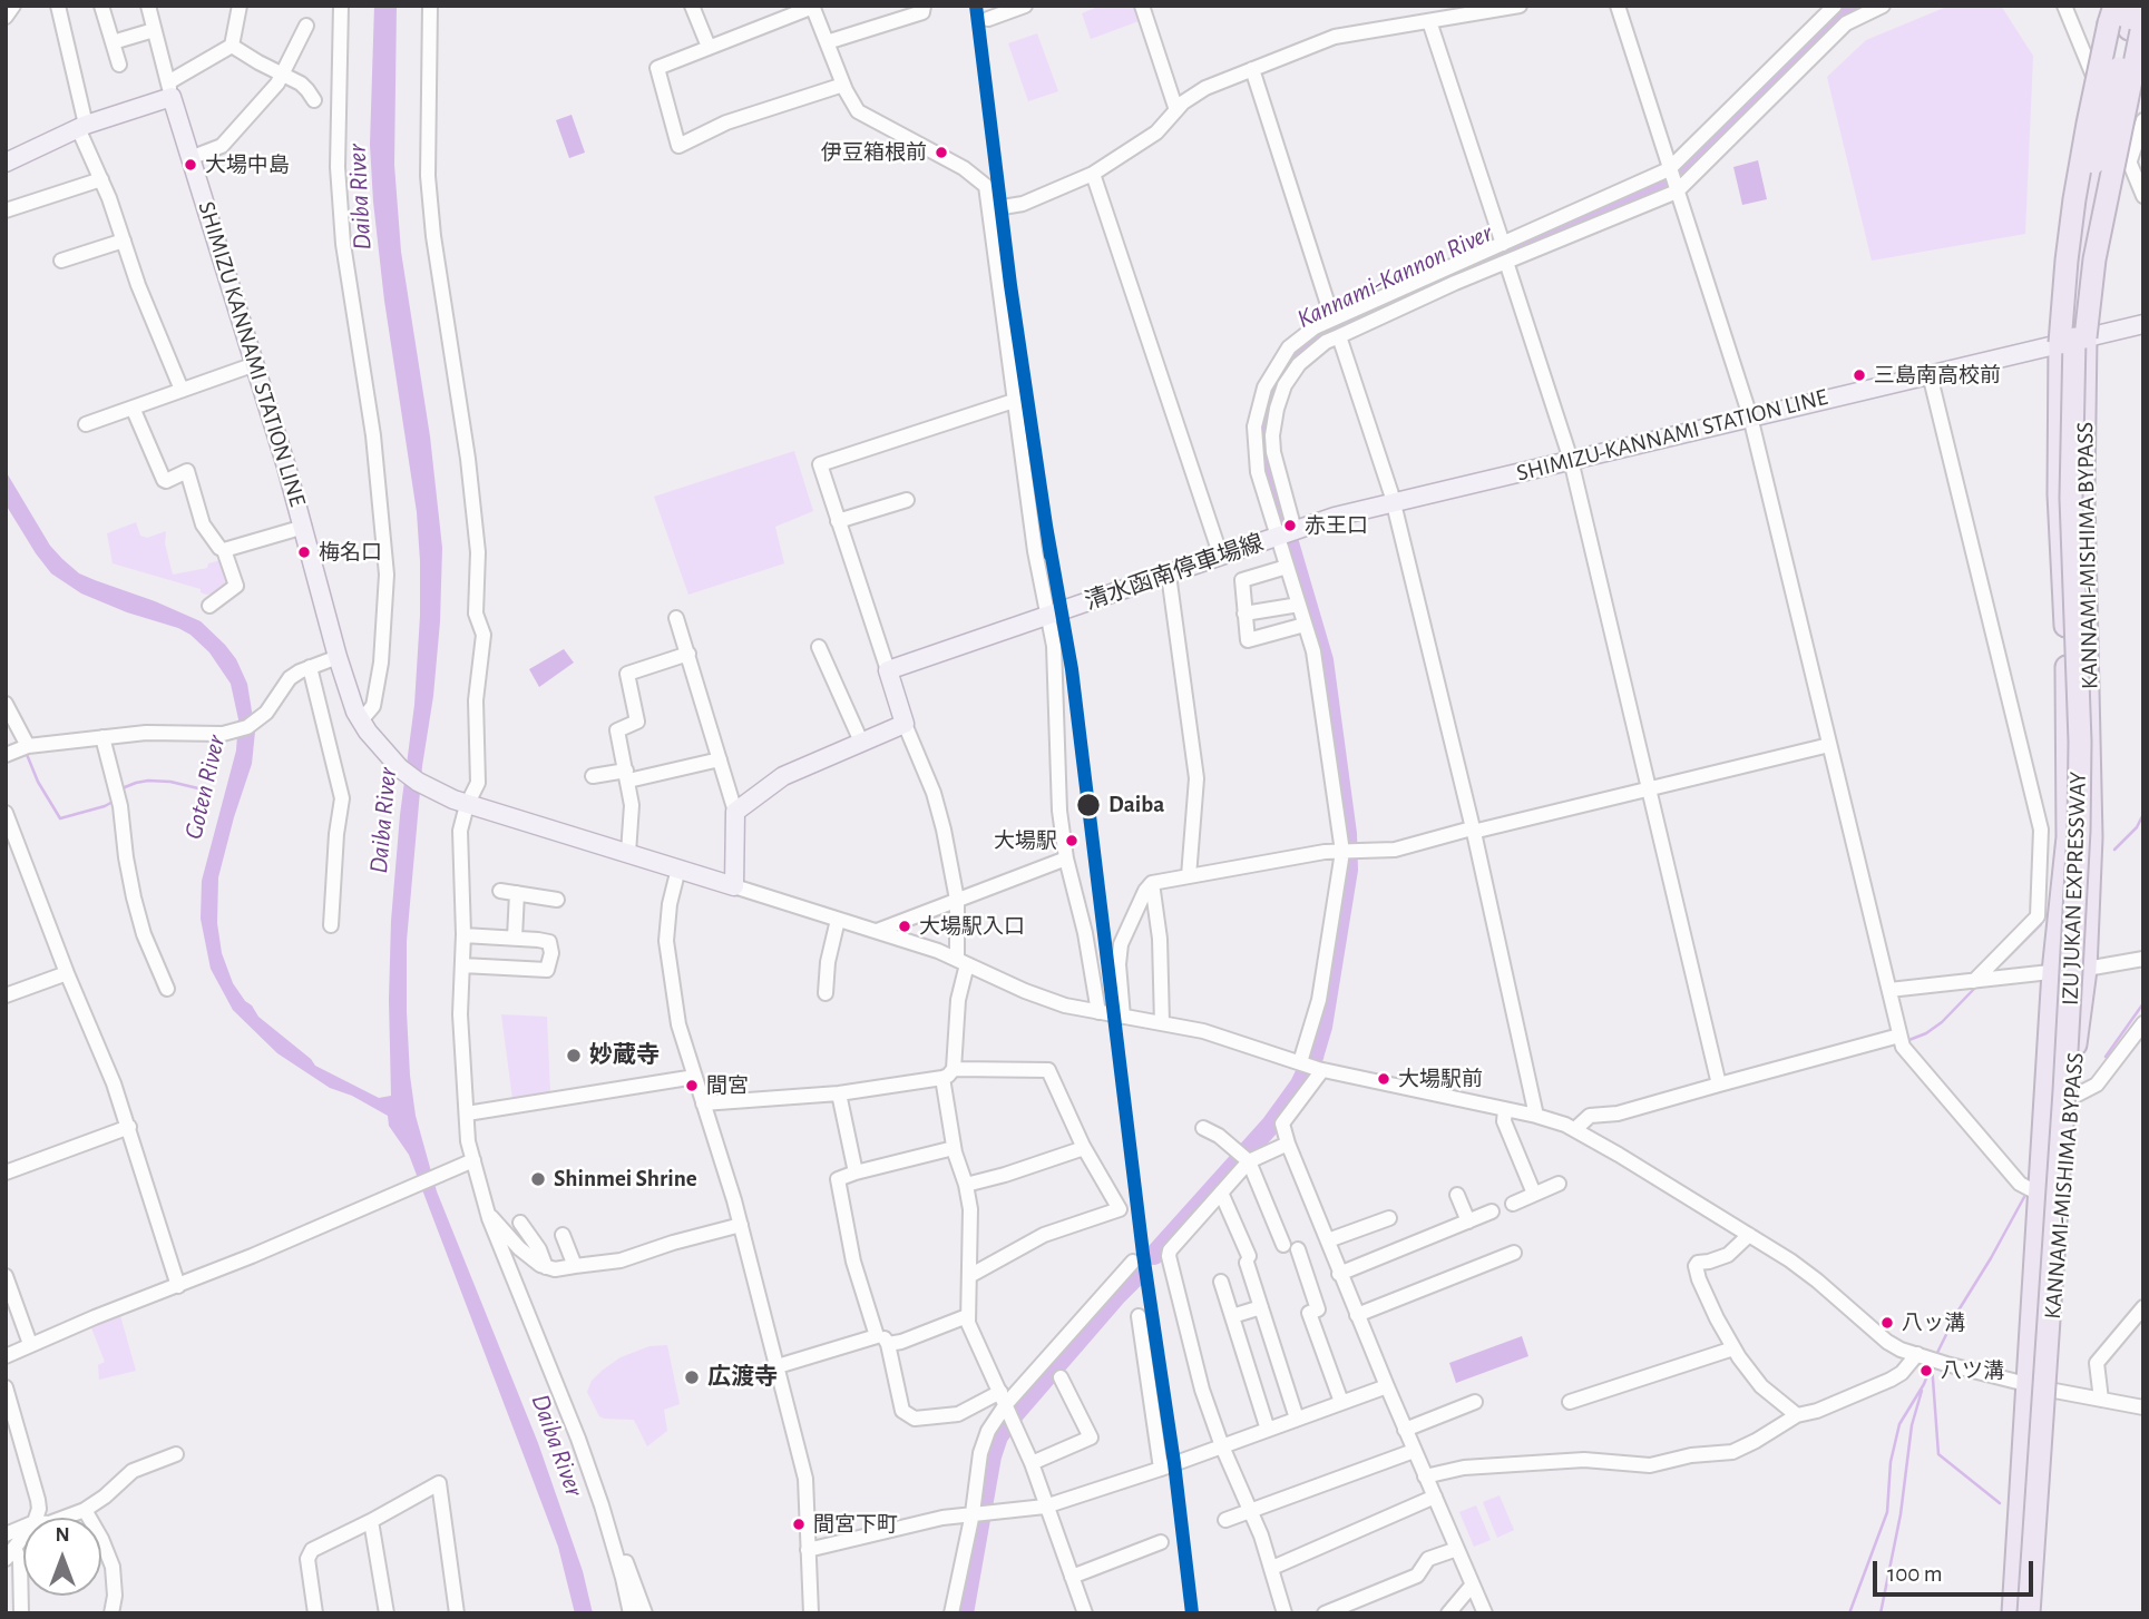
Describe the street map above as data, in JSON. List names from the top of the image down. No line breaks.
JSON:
{"streets":{"highway":["KANNAMI-MISHIMA BYPASS","IZU JUKAN EXPRESSWAY"],"main road":["SHIMIZU KANNAMI STATION LINE","SHIMIZU-KANNAMI STATION LINE","清水函南停車場線"]},"crossings":[["SHIMIZU-KANNAMI STATION LINE","KANNAMI-MISHIMA BYPASS"],["SHIMIZU-KANNAMI STATION LINE","清水函南停車場線"],["KANNAMI-MISHIMA BYPASS","IZU JUKAN EXPRESSWAY"]],"water":["Daiba River","Kannami-Kannon River","Goten River"],"places":["伊豆箱根前","大場中島","三島南高校前","赤王口","梅名口","Daiba","大場駅","大場駅入口","妙蔵寺","大場駅前","間宮","Shinmei Shrine","八ッ溝","八ツ溝","広渡寺","間宮下町"],"scale_bar":"100 m","north":"top"}
